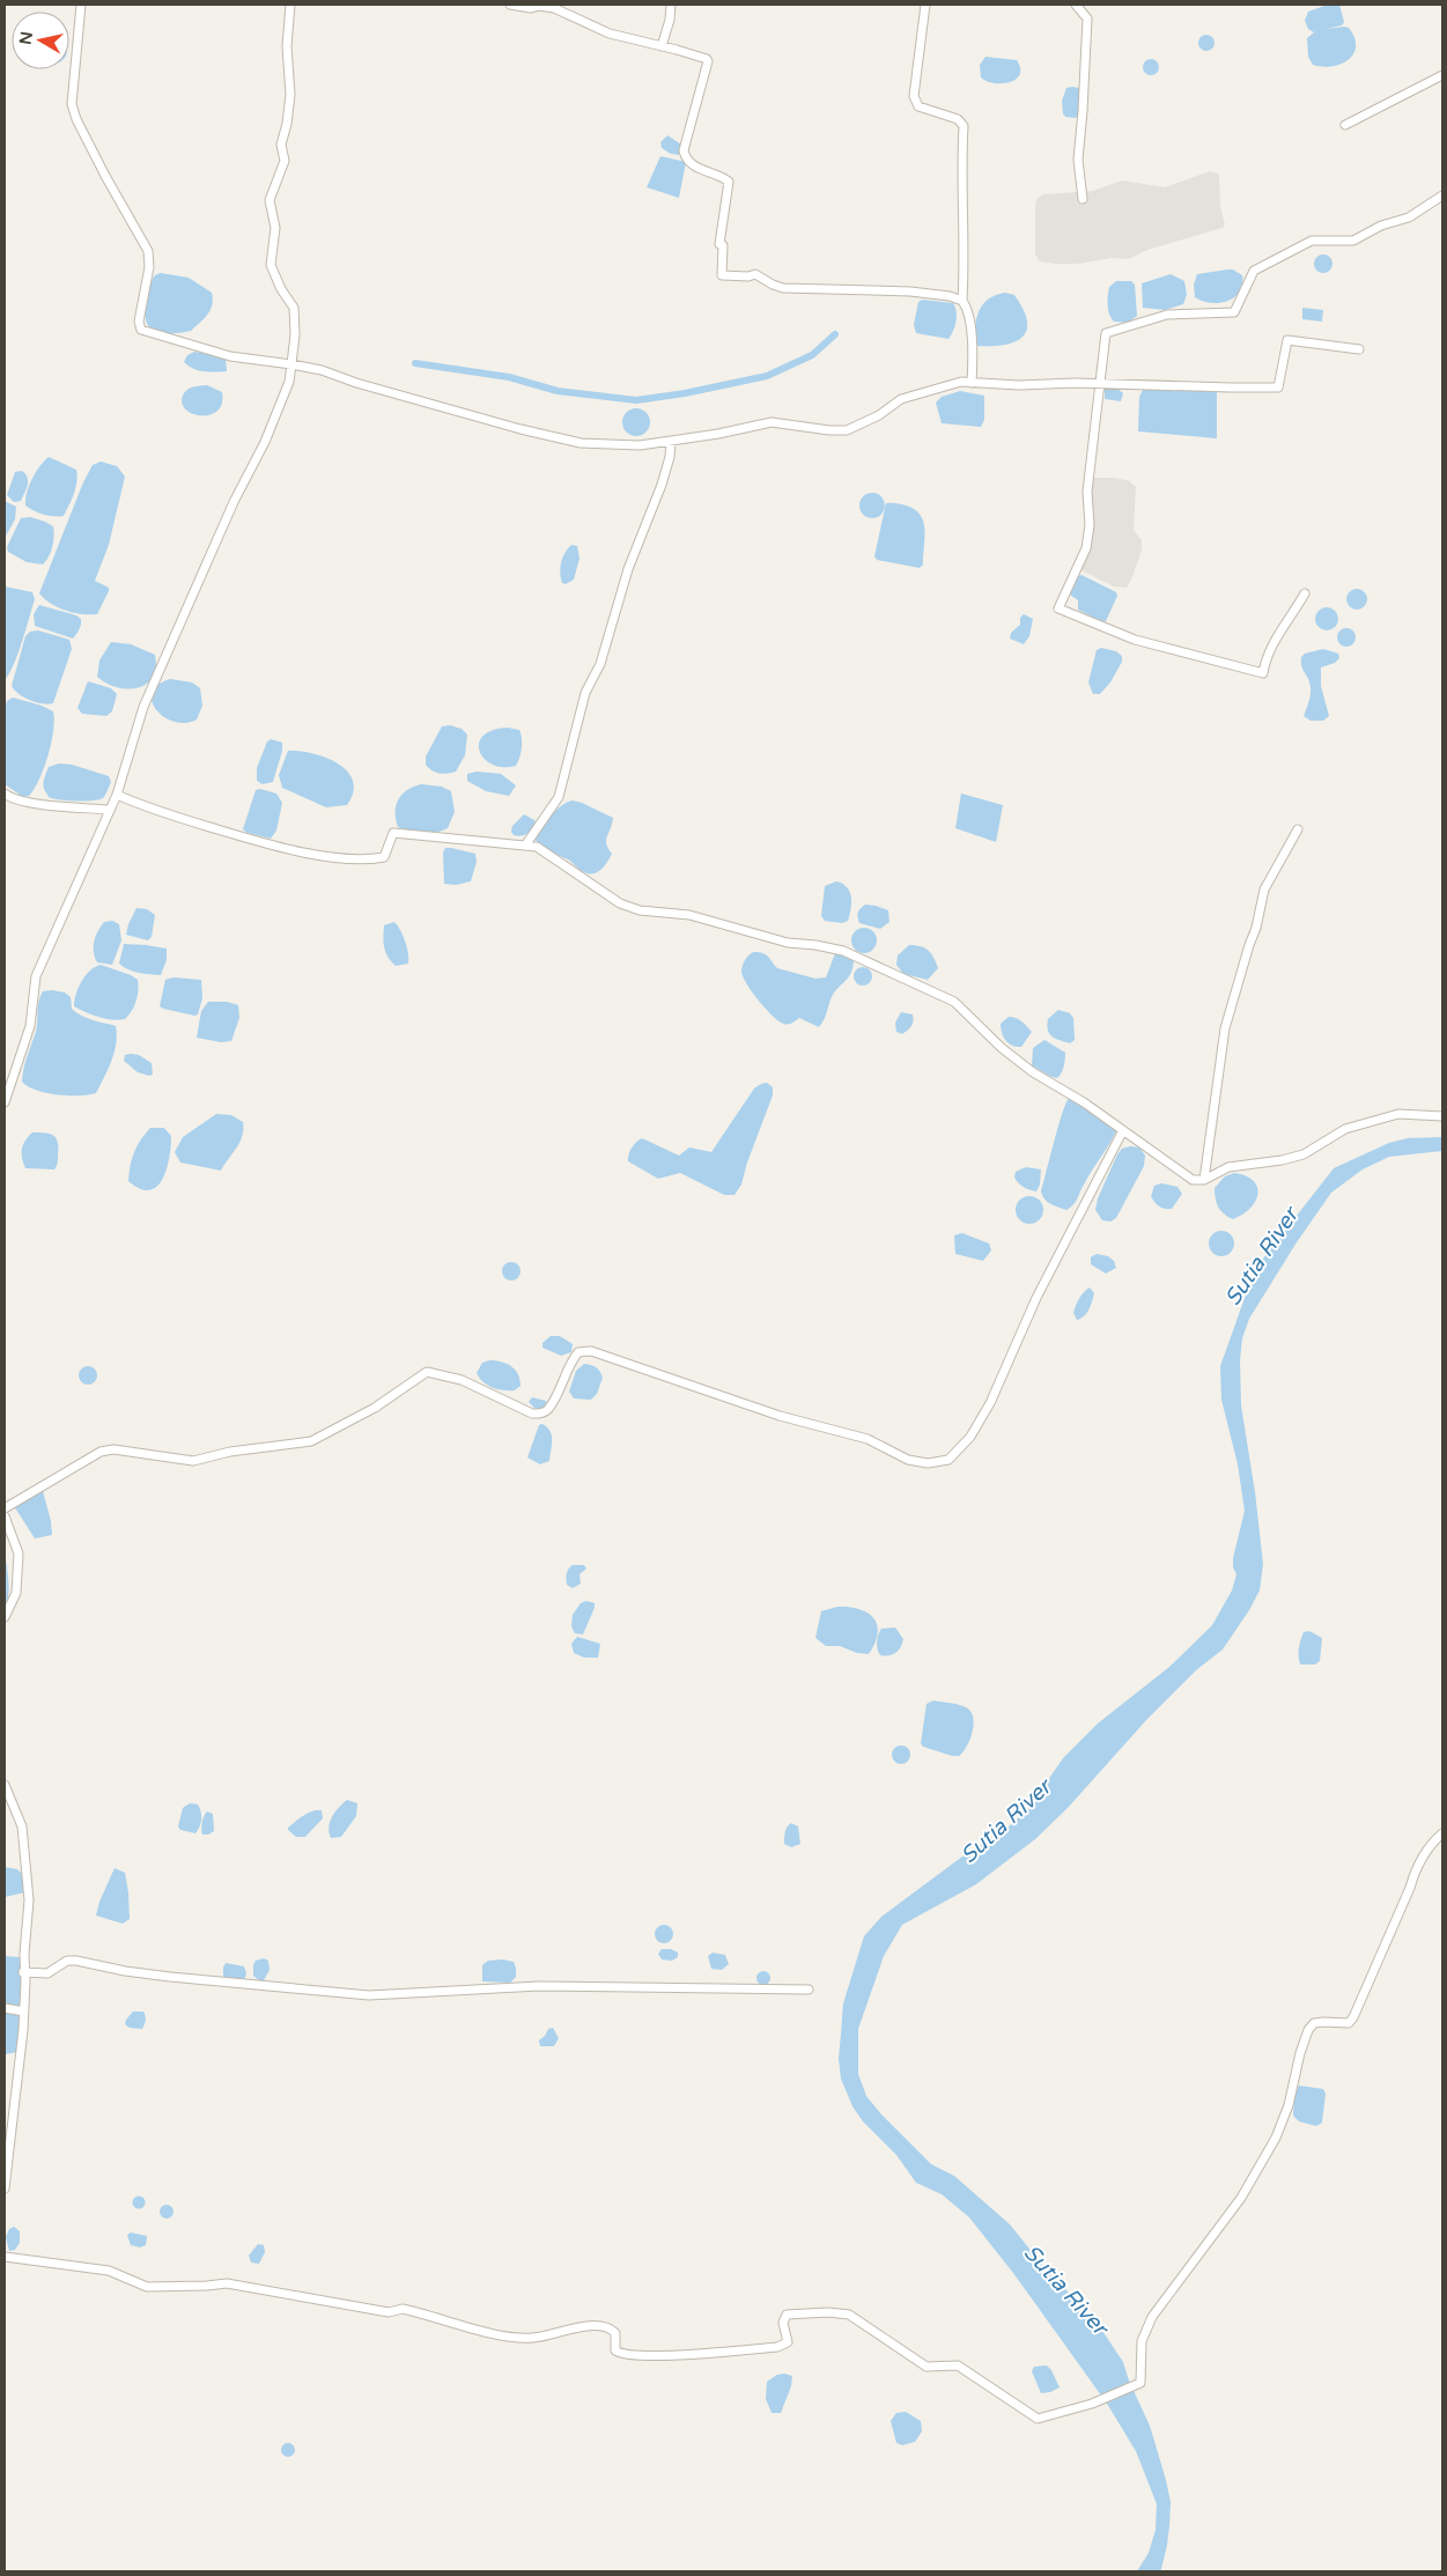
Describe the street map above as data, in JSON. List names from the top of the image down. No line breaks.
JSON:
{"water":["Sutia River"],"north":"left"}
